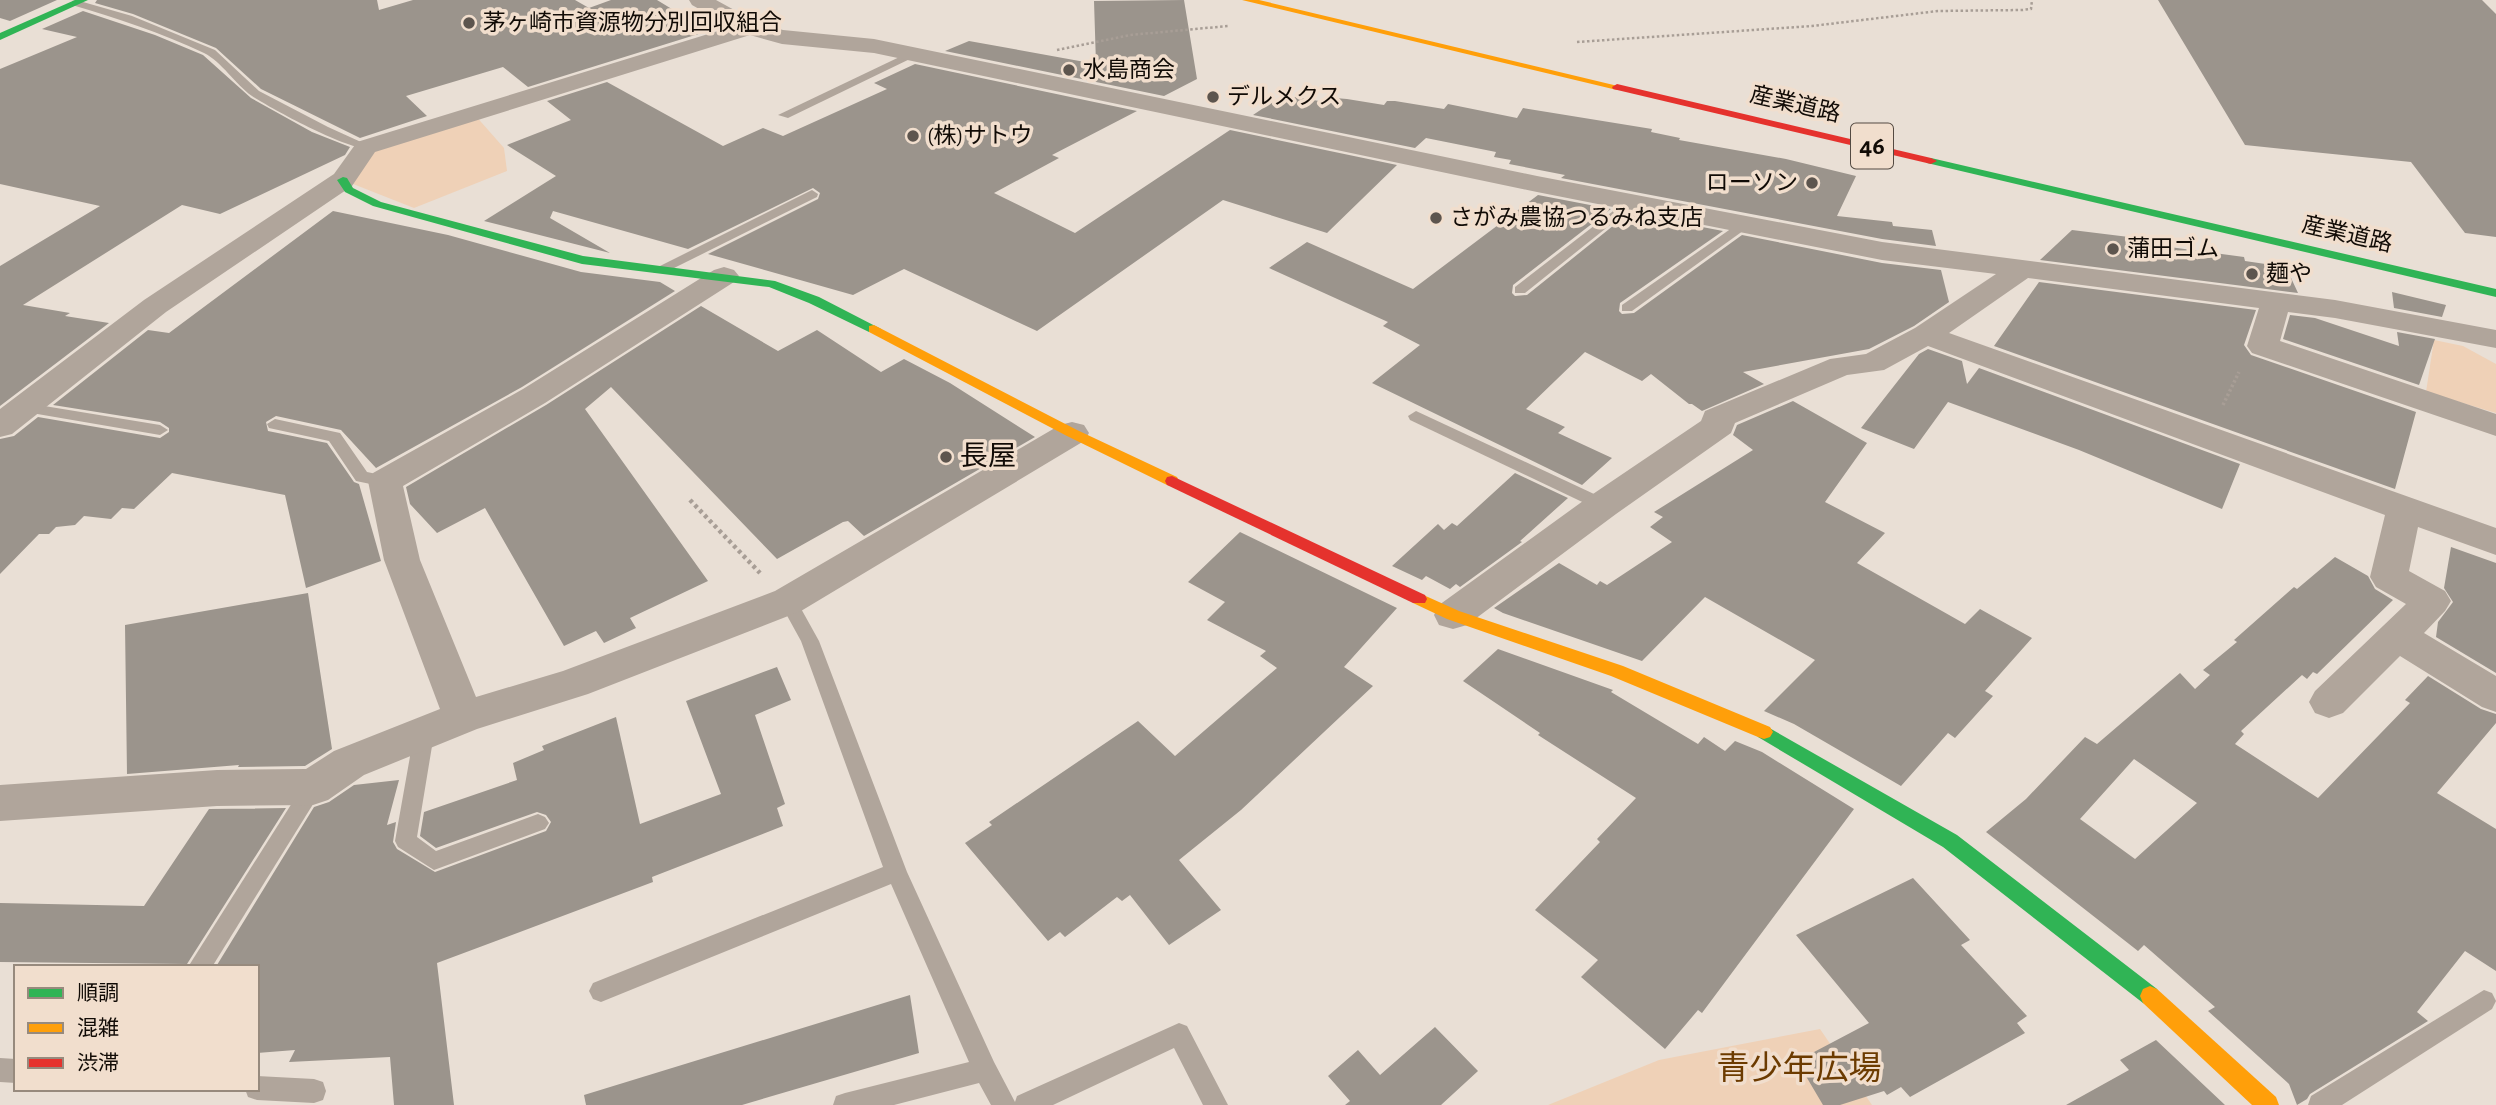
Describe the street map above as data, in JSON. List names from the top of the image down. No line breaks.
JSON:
{"streets":{"main road":["産業道路","46"]},"parks":["青少年広場"],"places":["茅ヶ崎市資源物分別回収組合","水島商会","デルメクス","(株)サトウ","ローソン","さがみ農協つるみね支店","蒲田ゴム","麺や","長屋"],"legend":["順調","混雑","渋滞"]}
